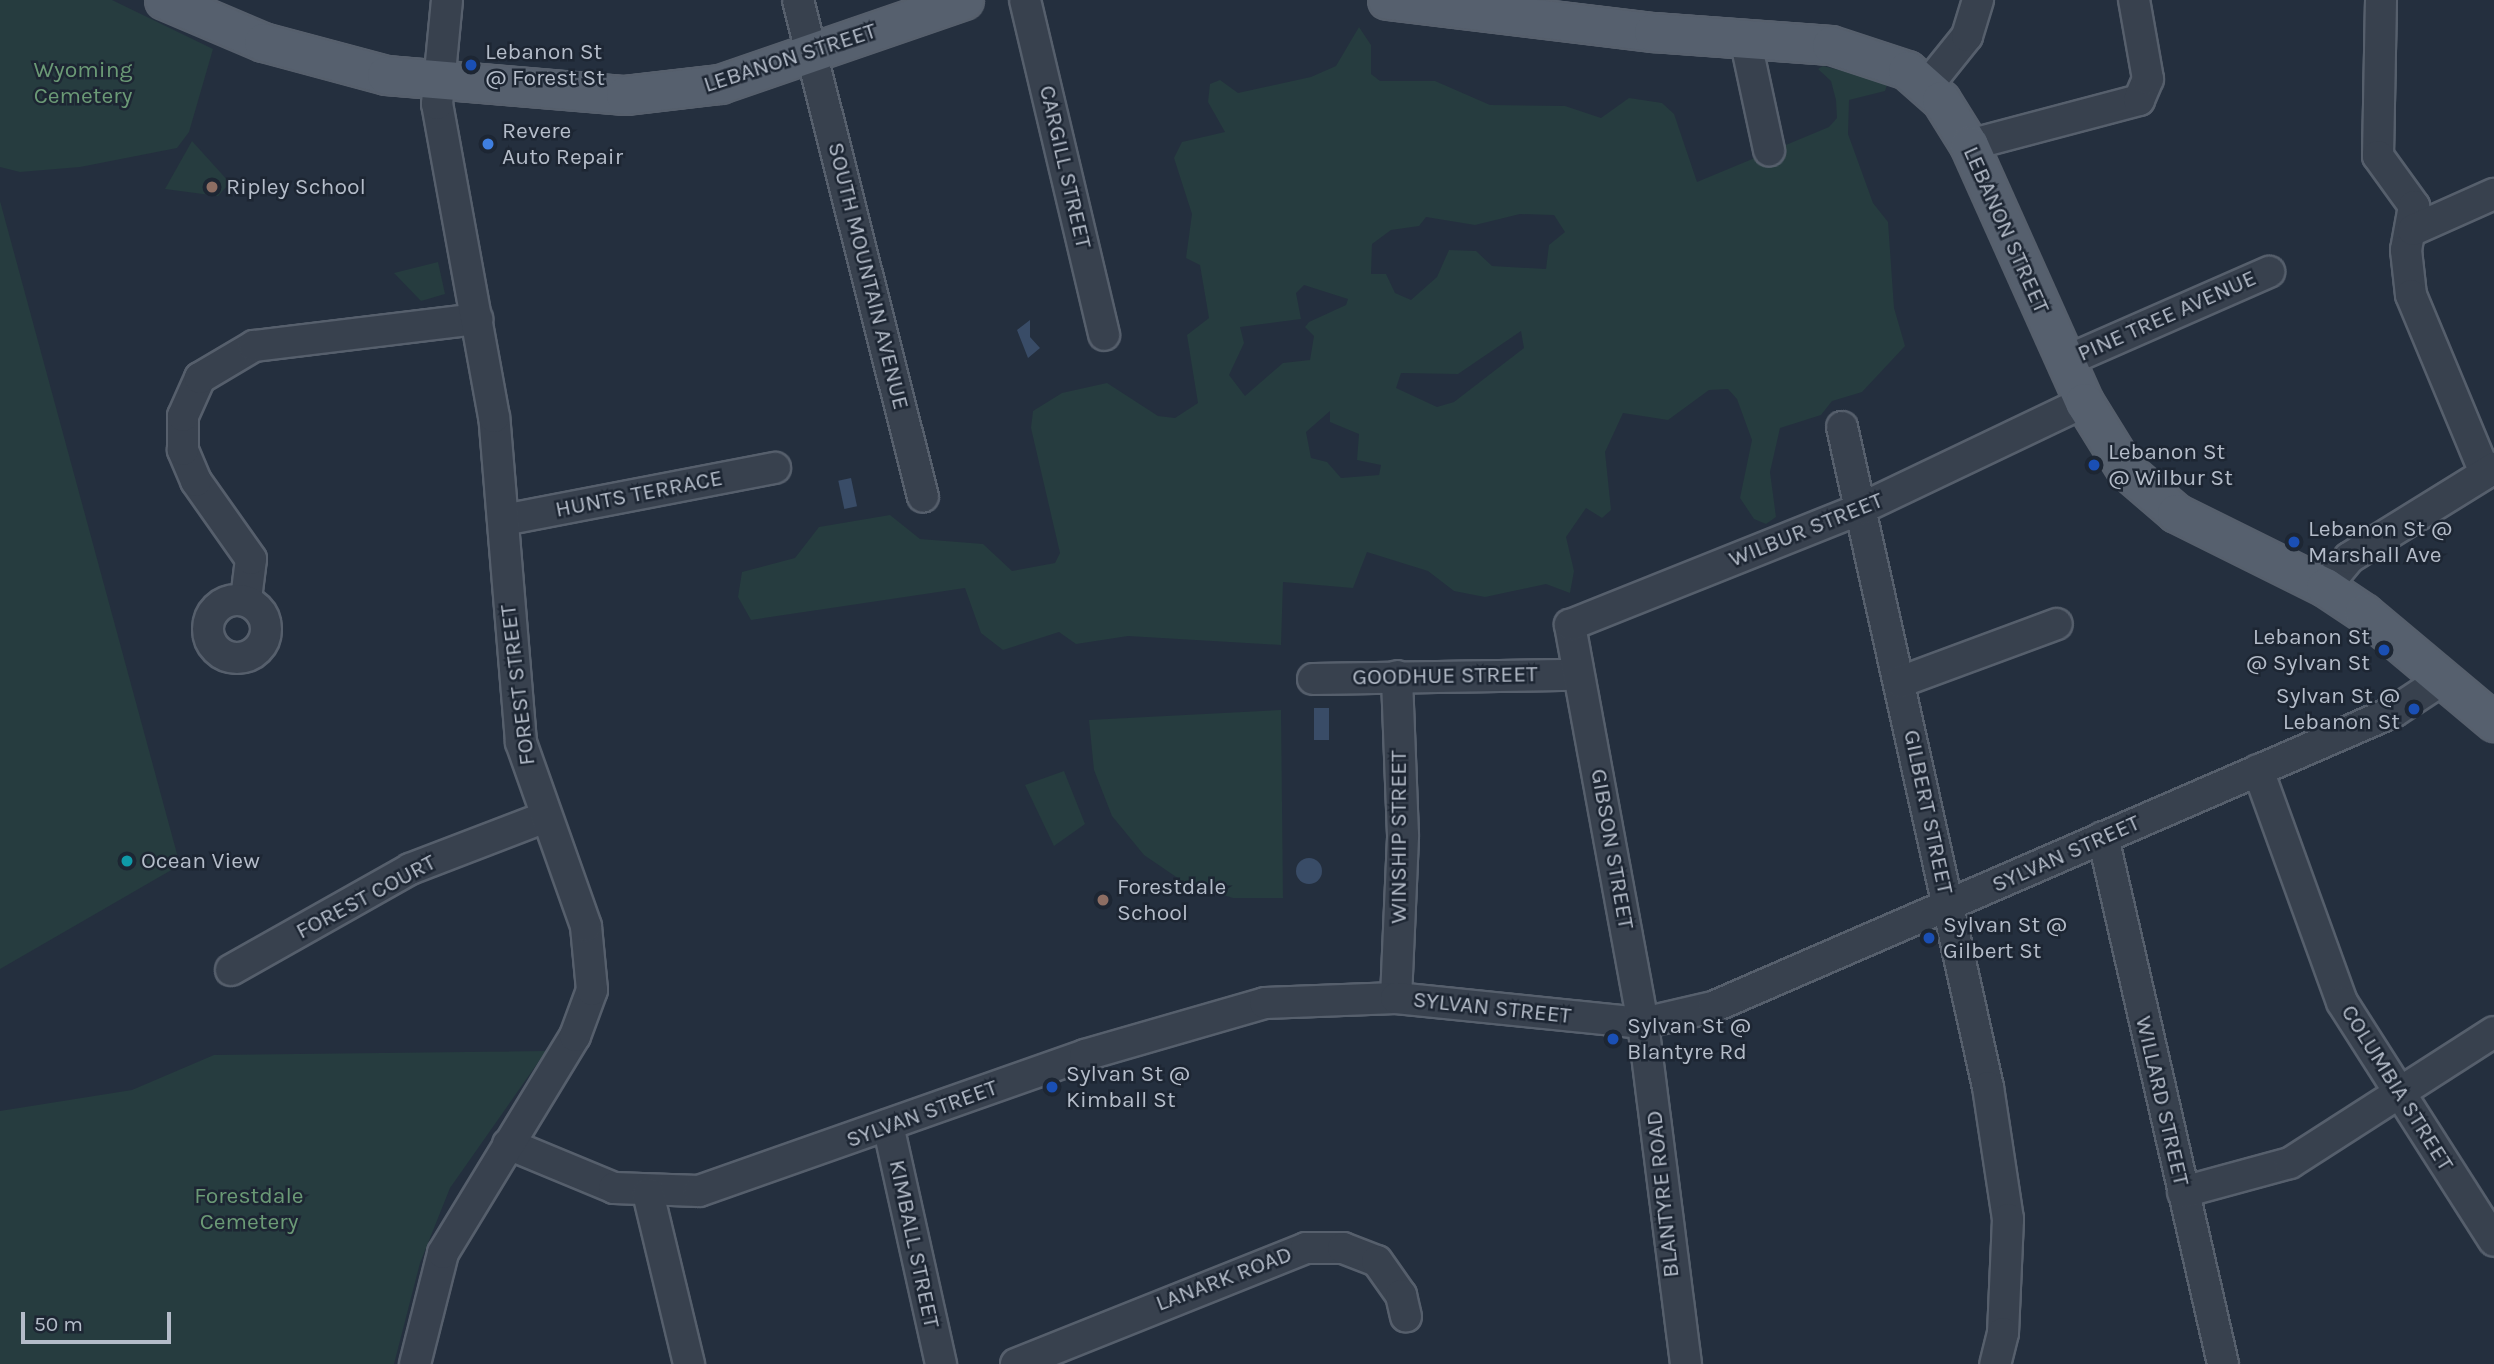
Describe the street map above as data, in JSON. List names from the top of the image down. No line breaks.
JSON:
{"streets":{"main road":["LEBANON STREET"],"street":["CARGILL STREET","SOUTH MOUNTAIN AVENUE","PINE TREE AVENUE","HUNTS TERRACE","WILBUR STREET","GOODHUE STREET","FOREST STREET","GILBERT STREET","WINSHIP STREET","GIBSON STREET","SYLVAN STREET","FOREST COURT","COLUMBIA STREET","WILLARD STREET","BLANTYRE ROAD","KIMBALL STREET","LANARK ROAD"]},"crossings":[["LEBANON STREET","SOUTH MOUNTAIN AVENUE"],["LEBANON STREET","PINE TREE AVENUE"],["LEBANON STREET","WILBUR STREET"],["LEBANON STREET","FOREST STREET"],["LEBANON STREET","SYLVAN STREET"],["HUNTS TERRACE","FOREST STREET"],["WILBUR STREET","GOODHUE STREET"],["WILBUR STREET","GILBERT STREET"],["WILBUR STREET","GIBSON STREET"],["GOODHUE STREET","WINSHIP STREET"],["GOODHUE STREET","GIBSON STREET"],["FOREST STREET","SYLVAN STREET"],["FOREST STREET","FOREST COURT"],["GILBERT STREET","SYLVAN STREET"],["WINSHIP STREET","SYLVAN STREET"],["GIBSON STREET","SYLVAN STREET"],["GIBSON STREET","BLANTYRE ROAD"],["SYLVAN STREET","COLUMBIA STREET"],["SYLVAN STREET","WILLARD STREET"],["SYLVAN STREET","BLANTYRE ROAD"],["SYLVAN STREET","KIMBALL STREET"]],"parks":["Wyoming Cemetery","Forestdale Cemetery"],"places":["Lebanon St @ Forest St","Revere Auto Repair","Ripley School","Lebanon St @ Wilbur St","Lebanon St @ Marshall Ave","Lebanon St @ Sylvan St","Sylvan St @ Lebanon St","Ocean View","Forestdale School","Sylvan St @ Gilbert St","Sylvan St @ Blantyre Rd","Sylvan St @ Kimball St"],"scale_bar":"50 m"}
